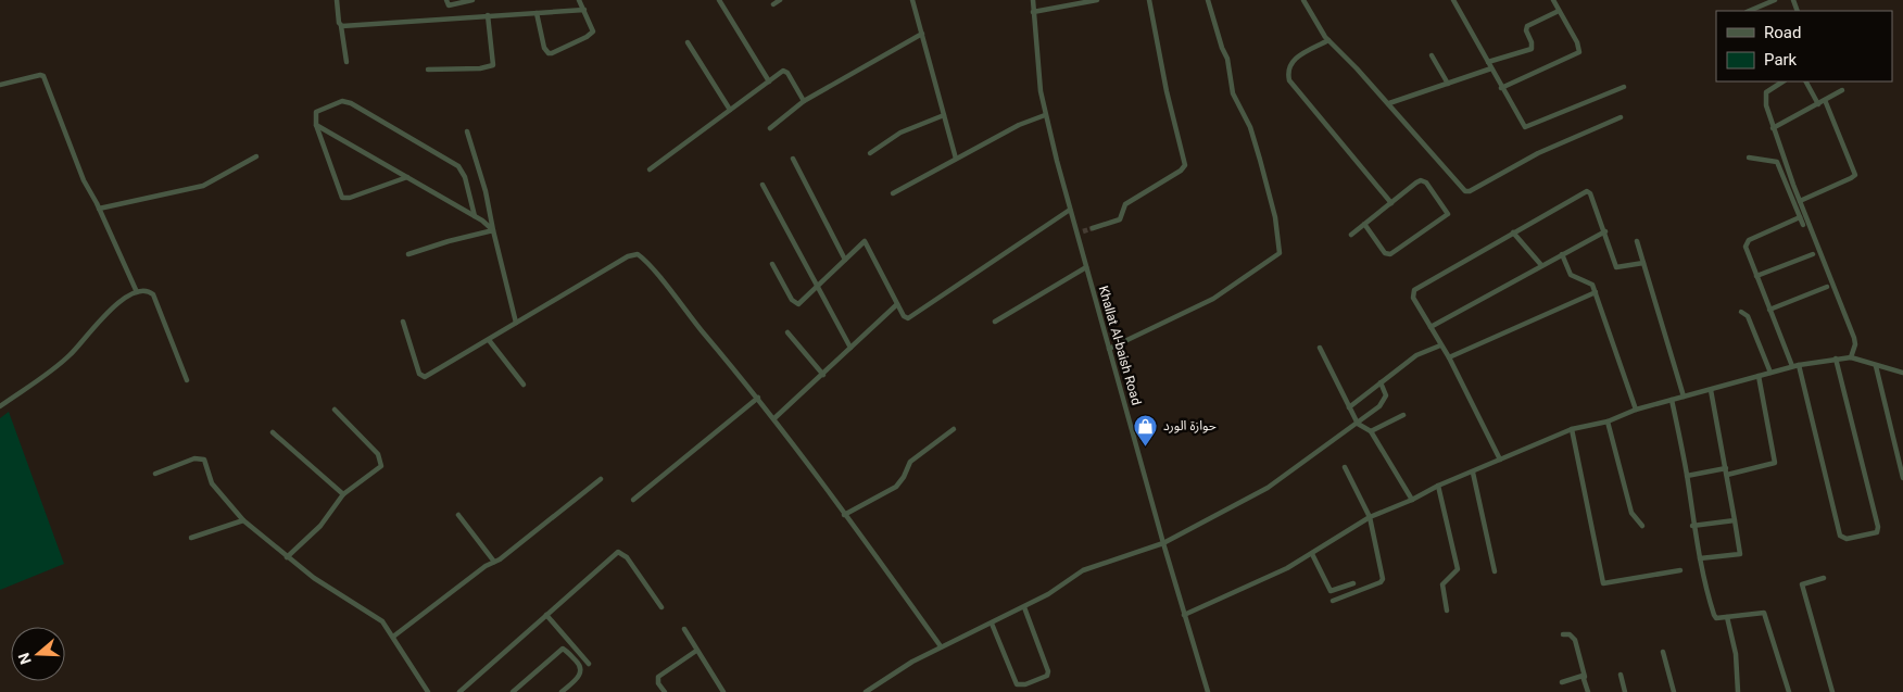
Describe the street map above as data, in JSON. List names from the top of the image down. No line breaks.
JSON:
{"streets":{"street":["Khallat Al-baish Road"]},"places":{"shop":["حوازة الورد"]},"legend":["Road","Park"],"north":"left"}
